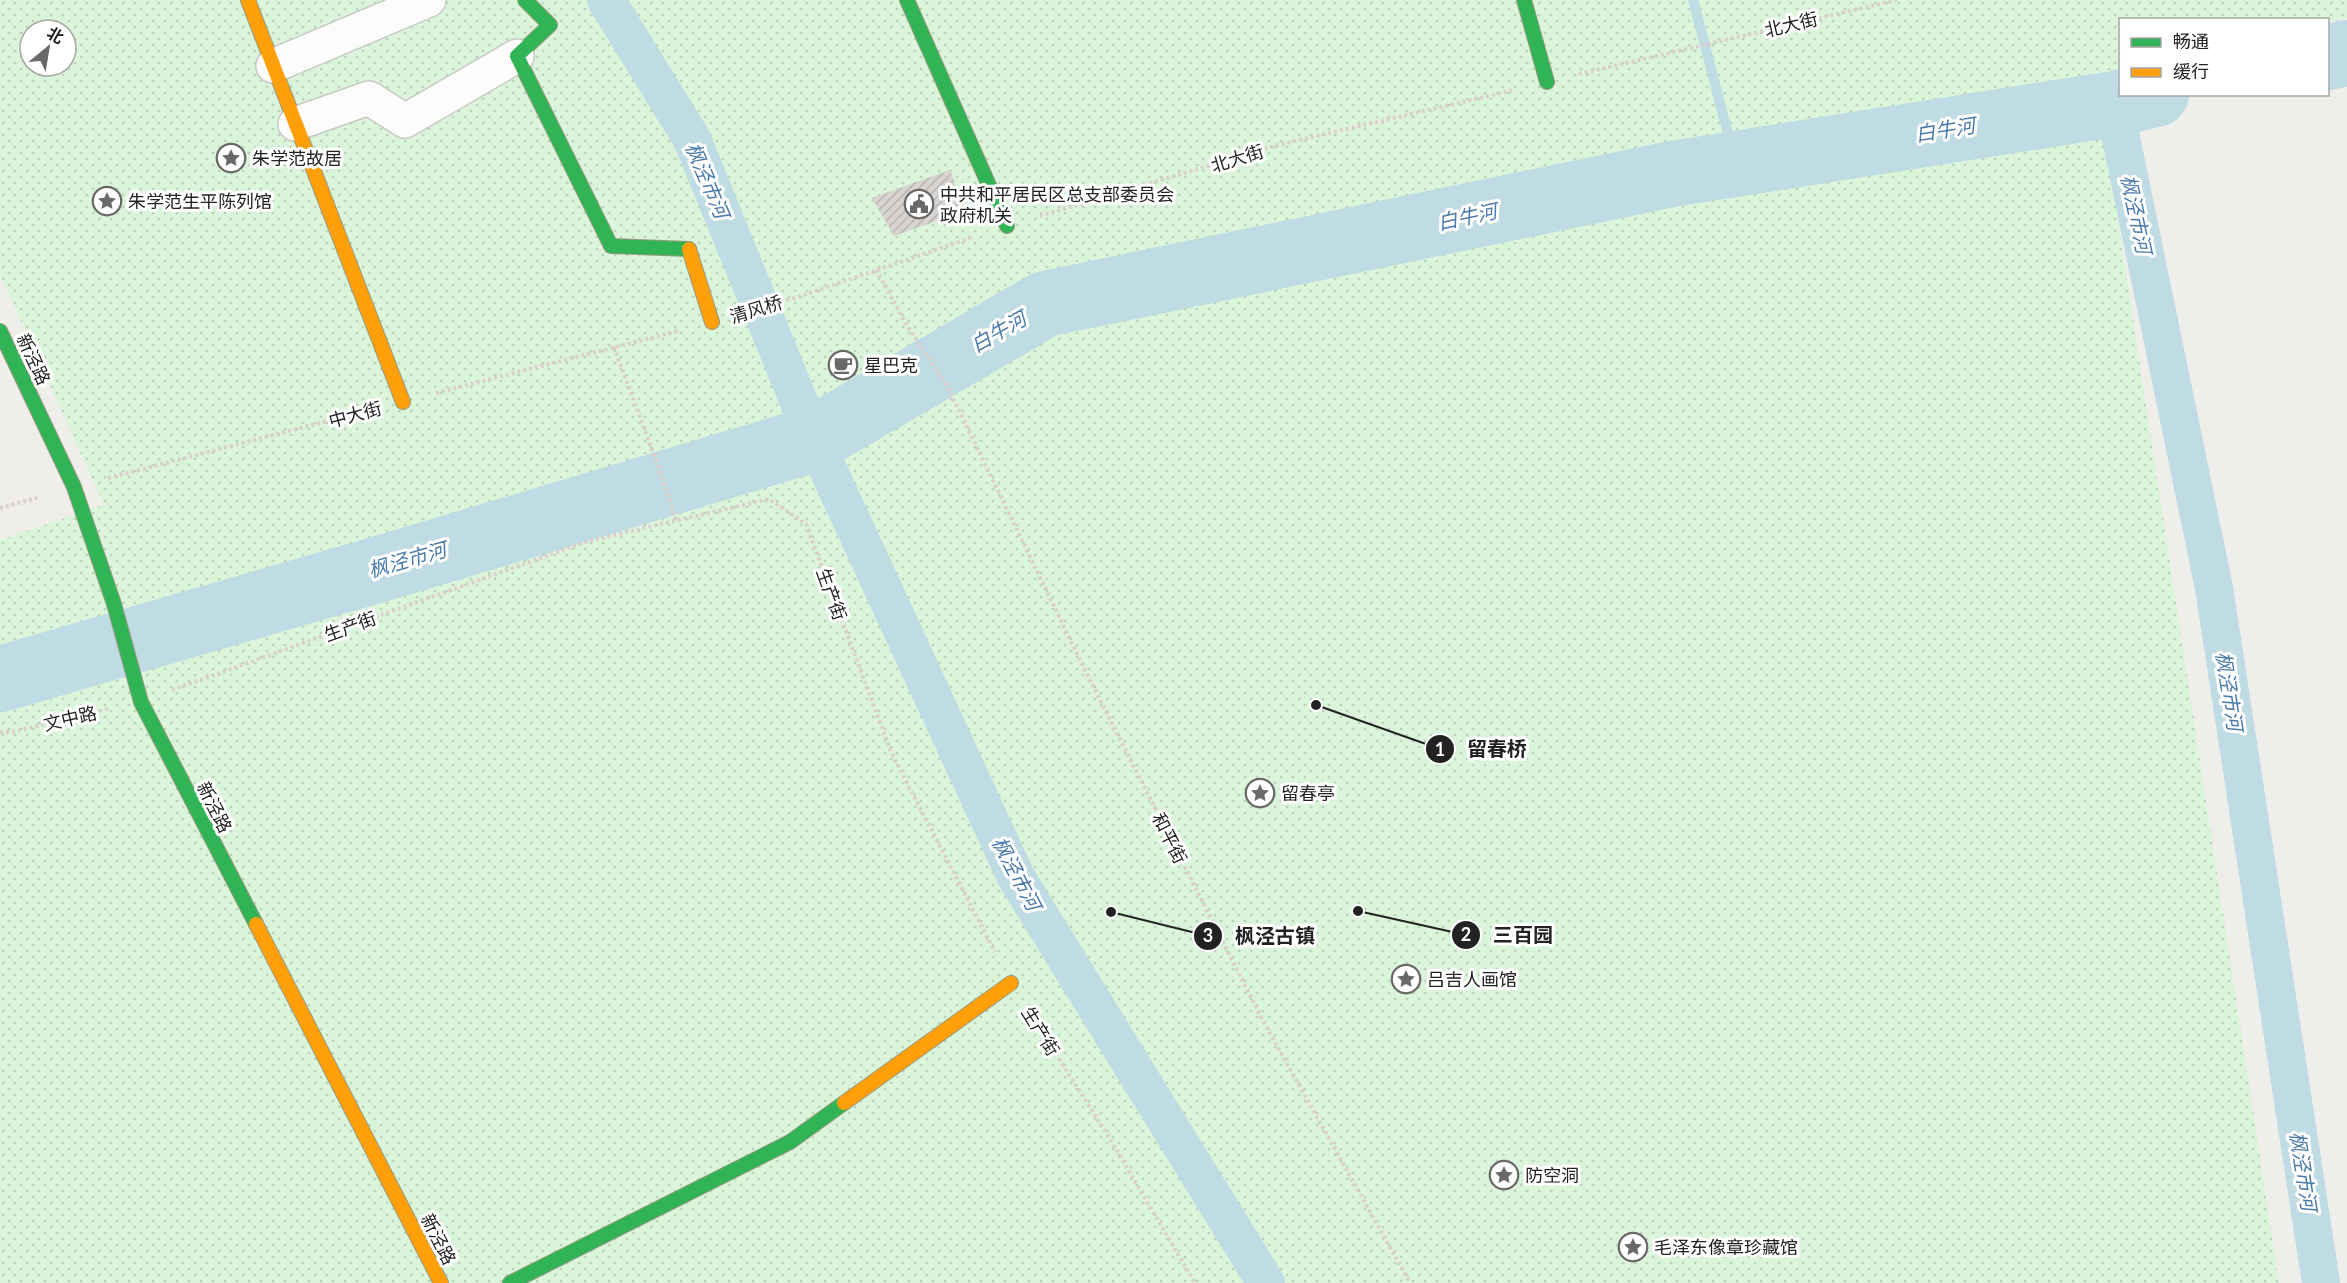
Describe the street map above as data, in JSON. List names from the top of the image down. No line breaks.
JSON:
{"streets":{"street":["新泾路"],"path":["北大街","清风桥","中大街","生产街","文中路","和平街"]},"crossings":[["北大街","清风桥"],["北大街","和平街"],["清风桥","中大街"],["新泾路","中大街"],["新泾路","生产街"],["新泾路","文中路"],["生产街","文中路"]],"water":["白牛河","枫泾市河"],"places":{"place":["朱学范故居","朱学范生平陈列馆","留春亭","吕吉人画馆","防空洞","毛泽东像章珍藏馆"],"public building":["中共和平居民区总支部委员会 政府机关"],"cafe":["星巴克"],"other":["留春桥","三百园","枫泾古镇"]},"legend":["畅通","缓行"],"north":"top right"}
